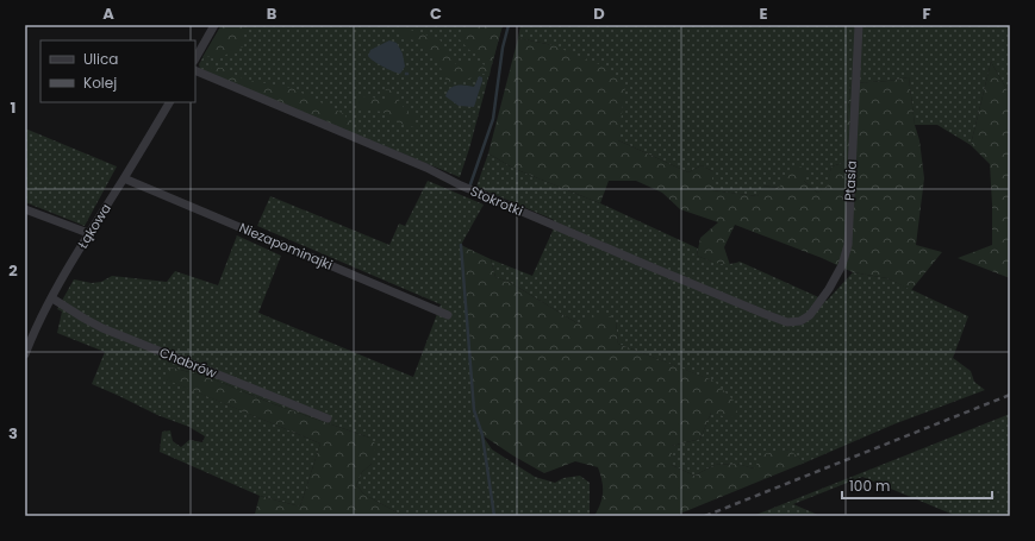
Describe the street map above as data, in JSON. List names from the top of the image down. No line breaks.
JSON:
{"streets":{"street":["Ptasia","Stokrotki","Łąkowa","Niezapominajki","Chabrów"]},"crossings":[["Ptasia","Stokrotki"],["Łąkowa","Niezapominajki"],["Łąkowa","Chabrów"]],"legend":["Ulica","Kolej"],"scale_bar":"100 m","grid":{"columns":["A","B","C","D","E","F"],"rows":["1","2","3"]}}
